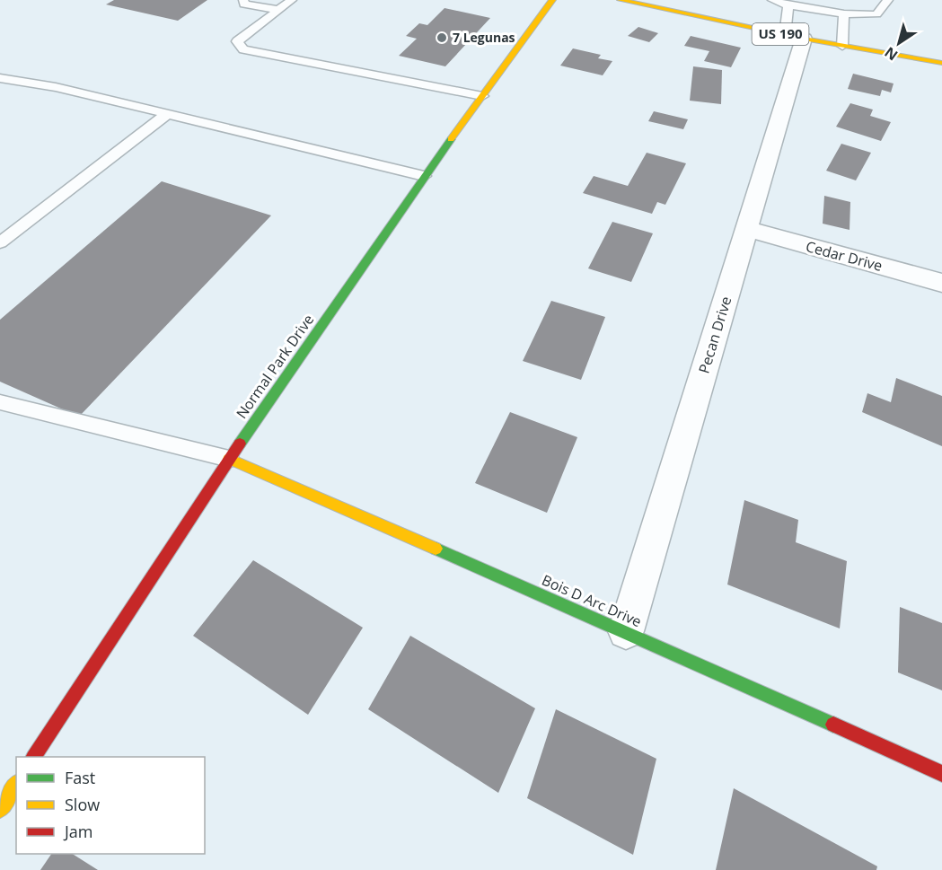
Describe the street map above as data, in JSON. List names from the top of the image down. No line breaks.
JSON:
{"streets":{"street":["US 190","Cedar Drive","Pecan Drive","Normal Park Drive","Bois D Arc Drive"]},"crossings":[["US 190","Pecan Drive"],["Cedar Drive","Pecan Drive"],["Pecan Drive","Bois D Arc Drive"],["Normal Park Drive","Bois D Arc Drive"]],"places":["7 Legunas"],"legend":["Fast","Slow","Jam"],"north":"bottom left"}
